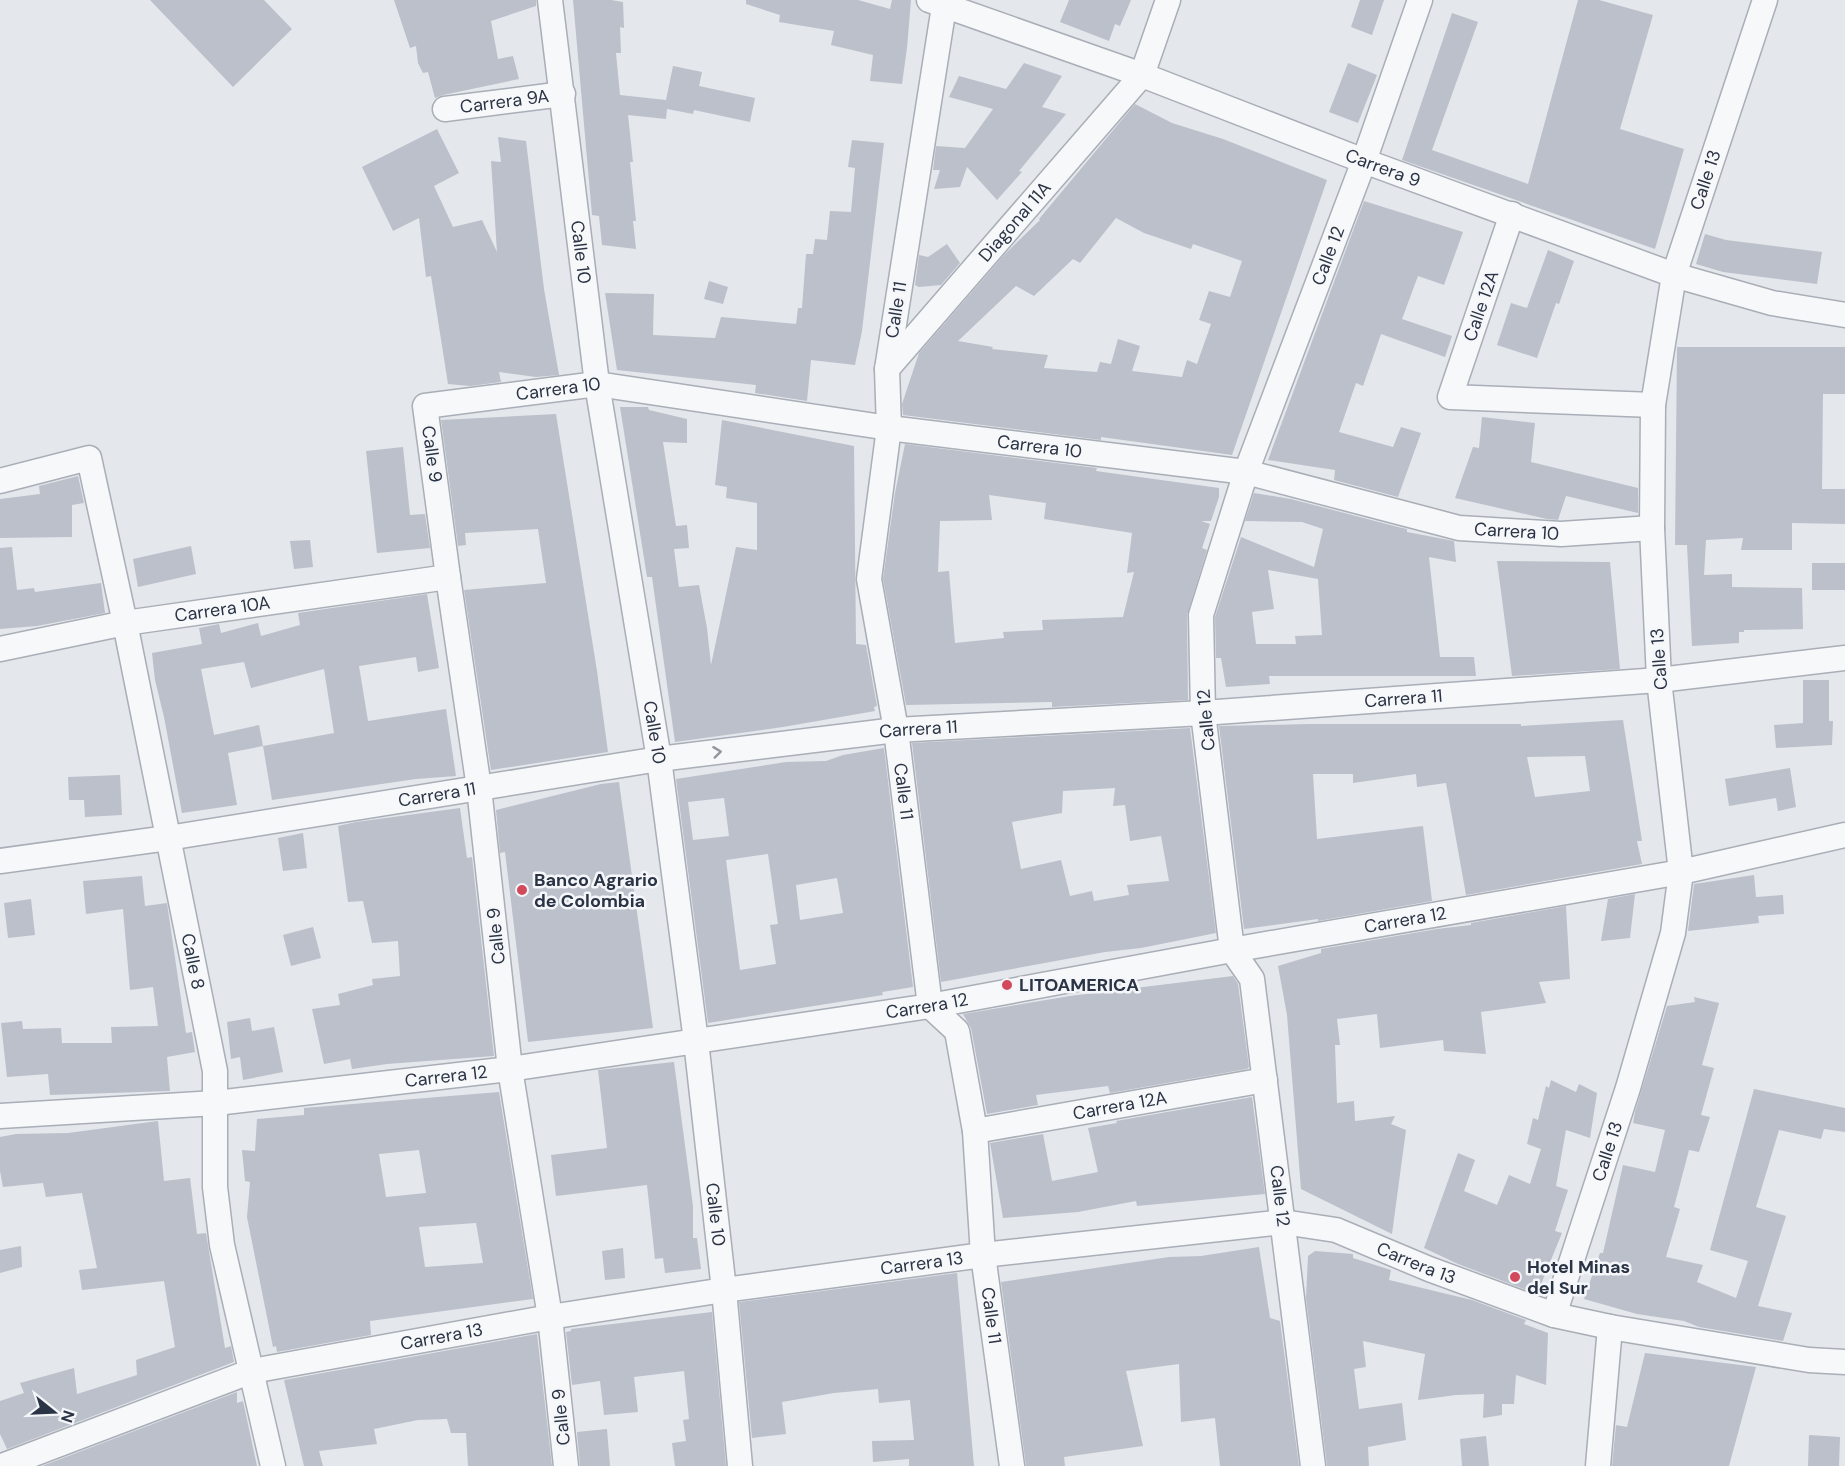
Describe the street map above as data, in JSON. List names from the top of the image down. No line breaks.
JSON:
{"streets":{"street":["Carrera 9A","Carrera 9","Calle 13","Diagonal 11A","Calle 10","Calle 12","Calle 12A","Calle 11","Carrera 10","Calle 9","Carrera 10A","Carrera 11","Carrera 12","Calle 8","Carrera 12A","Carrera 13"]},"crossings":[["Carrera 9A","Calle 10"],["Carrera 9","Calle 13"],["Carrera 9","Diagonal 11A"],["Carrera 9","Calle 12"],["Carrera 9","Calle 12A"],["Carrera 9","Calle 11"],["Calle 13","Calle 12A"],["Calle 13","Carrera 10"],["Calle 13","Carrera 11"],["Calle 13","Carrera 12"],["Calle 13","Carrera 13"],["Diagonal 11A","Calle 11"],["Calle 10","Carrera 10"],["Calle 10","Carrera 11"],["Calle 10","Carrera 12"],["Calle 10","Carrera 13"],["Calle 12","Carrera 10"],["Calle 12","Carrera 11"],["Calle 12","Carrera 12"],["Calle 12","Carrera 12A"],["Calle 12","Carrera 13"],["Calle 11","Carrera 10"],["Calle 11","Carrera 11"],["Calle 11","Carrera 12"],["Calle 11","Carrera 12A"],["Calle 11","Carrera 13"],["Carrera 10","Calle 9"],["Calle 9","Carrera 10A"],["Calle 9","Carrera 11"],["Calle 9","Carrera 12"],["Calle 9","Carrera 13"],["Carrera 10A","Calle 8"],["Carrera 11","Calle 8"],["Carrera 12","Calle 8"],["Calle 8","Carrera 13"]],"places":["Banco Agrario de Colombia","LITOAMERICA","Hotel Minas del Sur"],"north":"right"}
